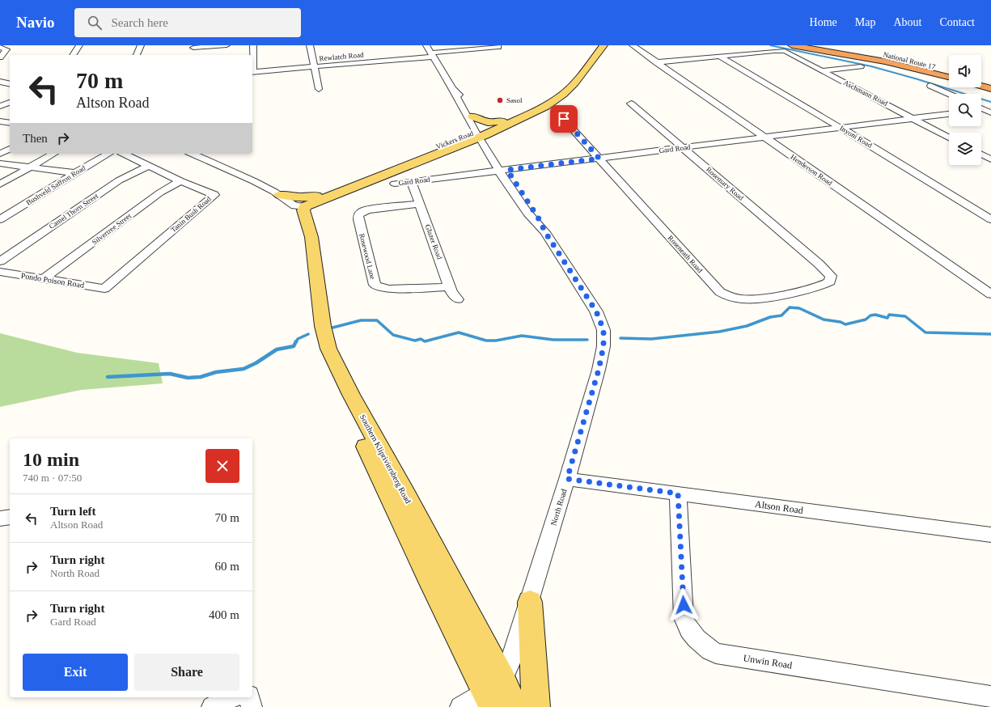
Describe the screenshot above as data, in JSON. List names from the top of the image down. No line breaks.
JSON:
{"streets":{"highway":["National Route 17"],"main road":["Vickers Road","Southern Klipriviersberg Road"],"street":["Rewlatch Road","Aschmann Road","Inyoni Road","Gard Road","Henderson Road","Rosemary Road","Bushveld Saffron Road","Camel Thorn Street","Tanin Bush Road","Silvertree Street","Glazer Road","Roseneath Road","Rosewood Lane","Pondo Poison Road","North Road","Altson Road","Unwin Road"]},"crossings":[["Rewlatch Road","North Road"],["Aschmann Road","Inyoni Road"],["Aschmann Road","Gard Road"],["Aschmann Road","Henderson Road"],["Inyoni Road","Gard Road"],["Vickers Road","Southern Klipriviersberg Road"],["Vickers Road","North Road"],["Gard Road","Henderson Road"],["Gard Road","Rosemary Road"],["Gard Road","Glazer Road"],["Gard Road","Roseneath Road"],["Gard Road","North Road"],["Rosemary Road","Roseneath Road"],["Camel Thorn Street","Tanin Bush Road"],["Tanin Bush Road","Silvertree Street"],["Tanin Bush Road","Pondo Poison Road"],["Silvertree Street","Pondo Poison Road"],["Glazer Road","Rosewood Lane"],["Southern Klipriviersberg Road","North Road"],["North Road","Altson Road"],["Altson Road","Unwin Road"]],"places":["Sasol"],"page":{"header":"Navio","search":"Search here","nav":["Home","Map","About","Contact"],"turn":["70 m","Altson Road"],"then":"Then","heading":["10 min","740 m · 07:50"],"list":[{"name":"Turn left","note":"Altson Road","value":"70 m"},{"name":"Turn right","note":"North Road","value":"60 m"},{"name":"Turn right","note":"Gard Road","value":"400 m"}],"buttons":["Exit","Share"]}}
